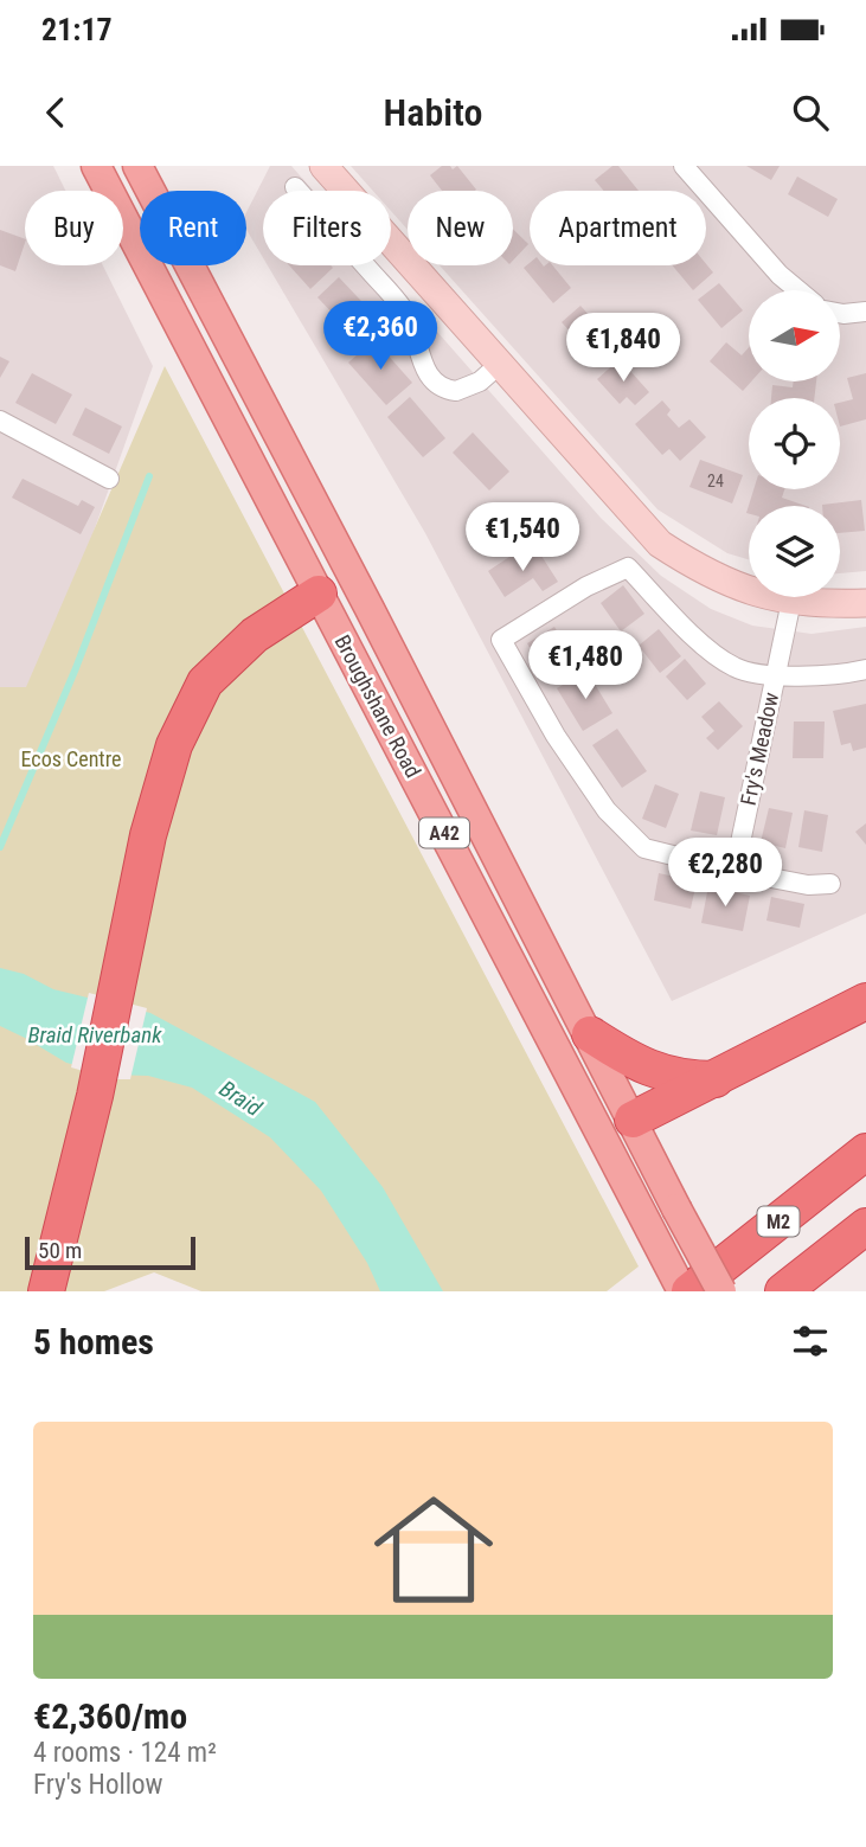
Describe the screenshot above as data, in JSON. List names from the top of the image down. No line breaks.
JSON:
{"streets":{"highway":["M2"],"main road":["Broughshane Road","A42"],"street":["Fry's Meadow"]},"water":["Braid Riverbank","Braid"],"parks":["Ecos Centre"],"house_numbers":["24"],"scale_bar":"50 m","north":"right","page":{"status":"21:17","header":"Habito","chip":["Buy","Rent","Filters","New","Apartment"],"price":["€2,360","€1,840","€1,540","€1,480","€2,280"],"scale":"50 m","heading":"5 homes","list":[{"name":"€2,360/mo","note":"4 rooms · 124 m² · Fry's Hollow"}]}}
